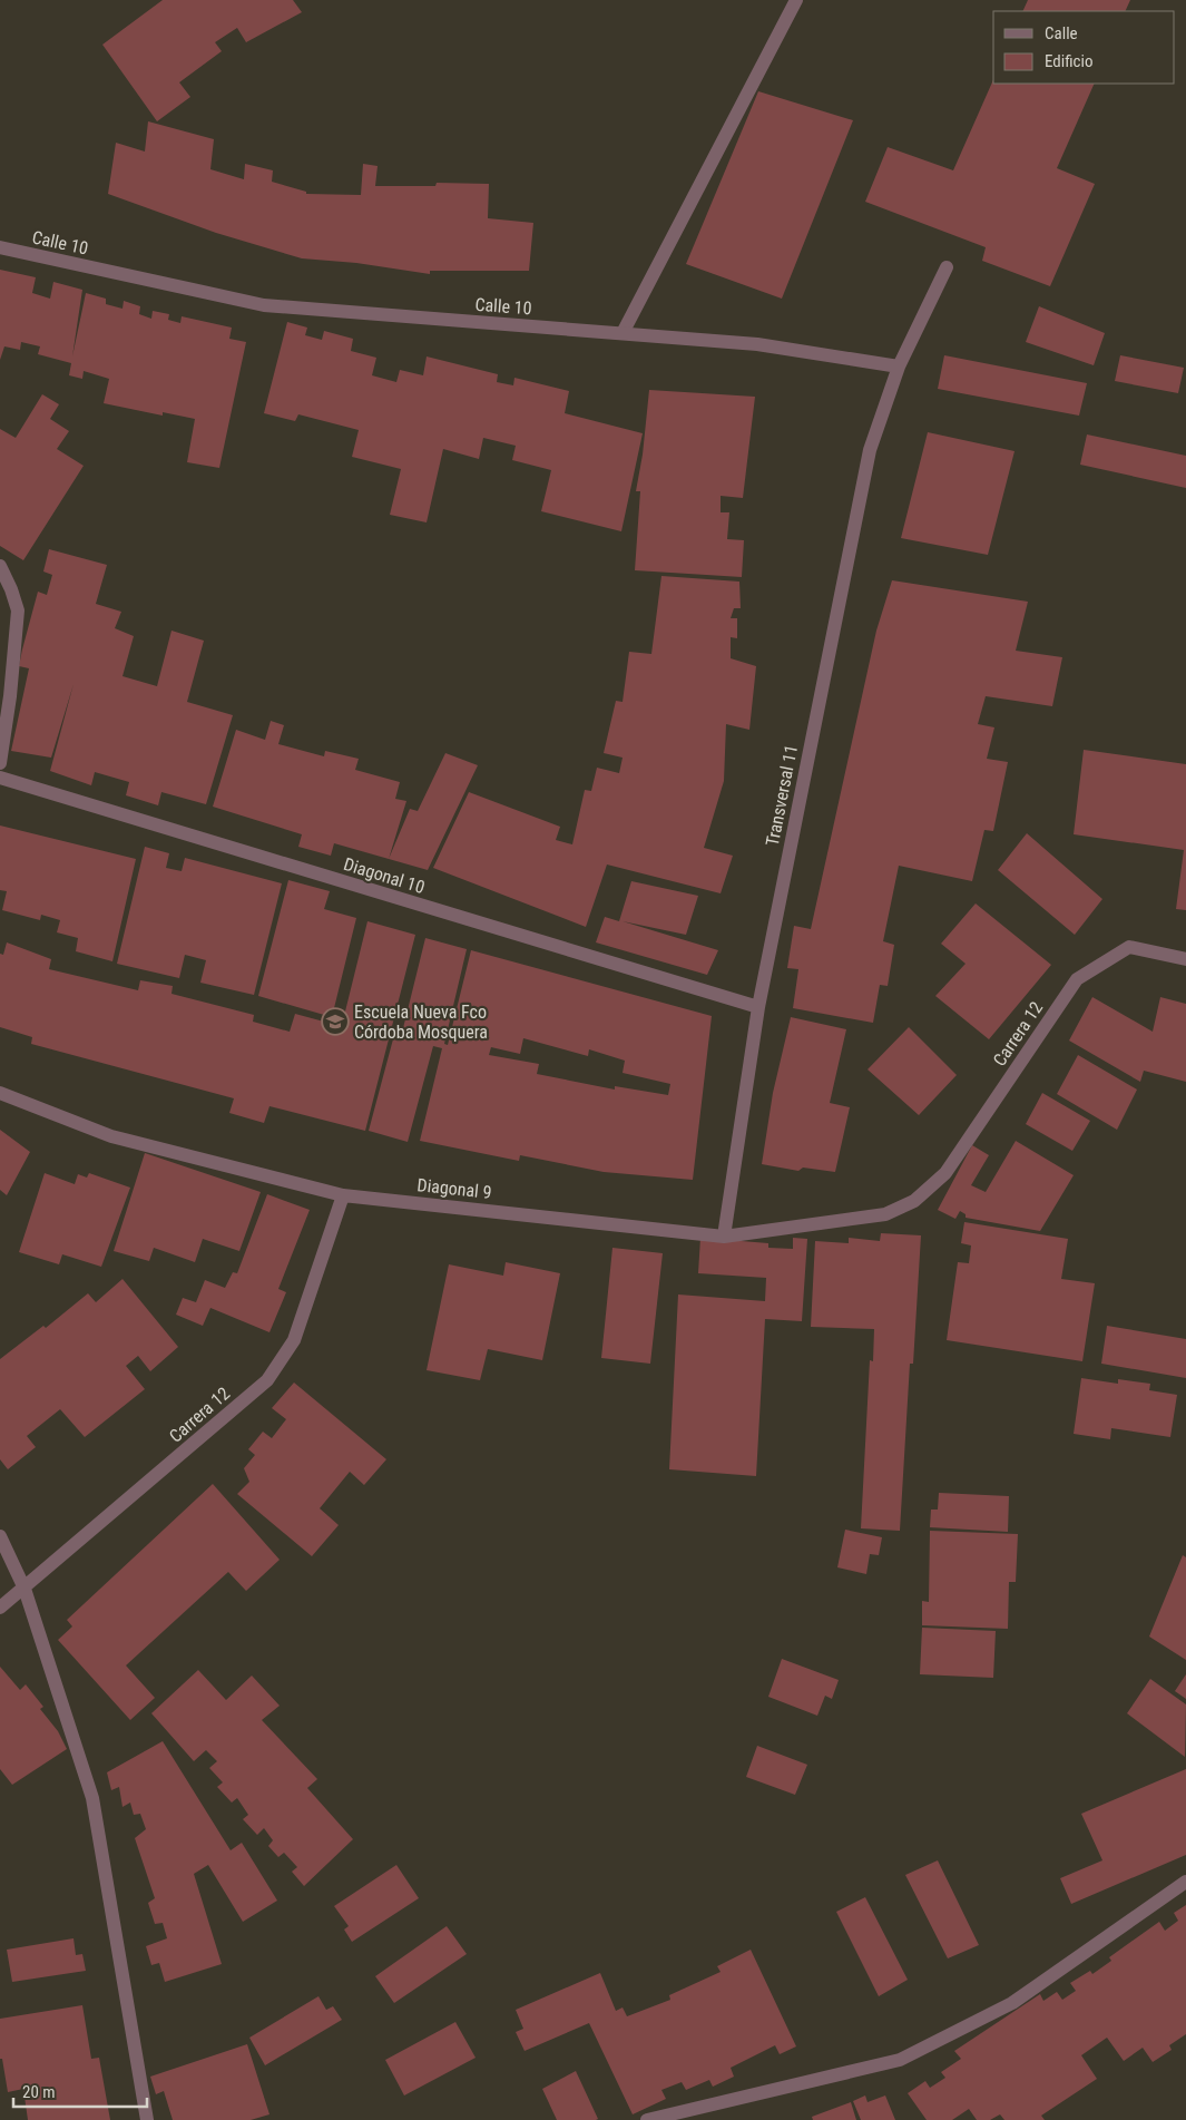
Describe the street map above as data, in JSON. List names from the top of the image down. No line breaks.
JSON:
{"streets":{"street":["Calle 10","Transversal 11","Diagonal 10","Carrera 12","Diagonal 9"]},"crossings":[["Calle 10","Transversal 11"],["Transversal 11","Diagonal 10"],["Transversal 11","Diagonal 9"],["Carrera 12","Diagonal 9"]],"places":{"school or university":["Escuela Nueva Fco Córdoba Mosquera"]},"legend":["Calle","Edificio"],"scale_bar":"20 m"}
